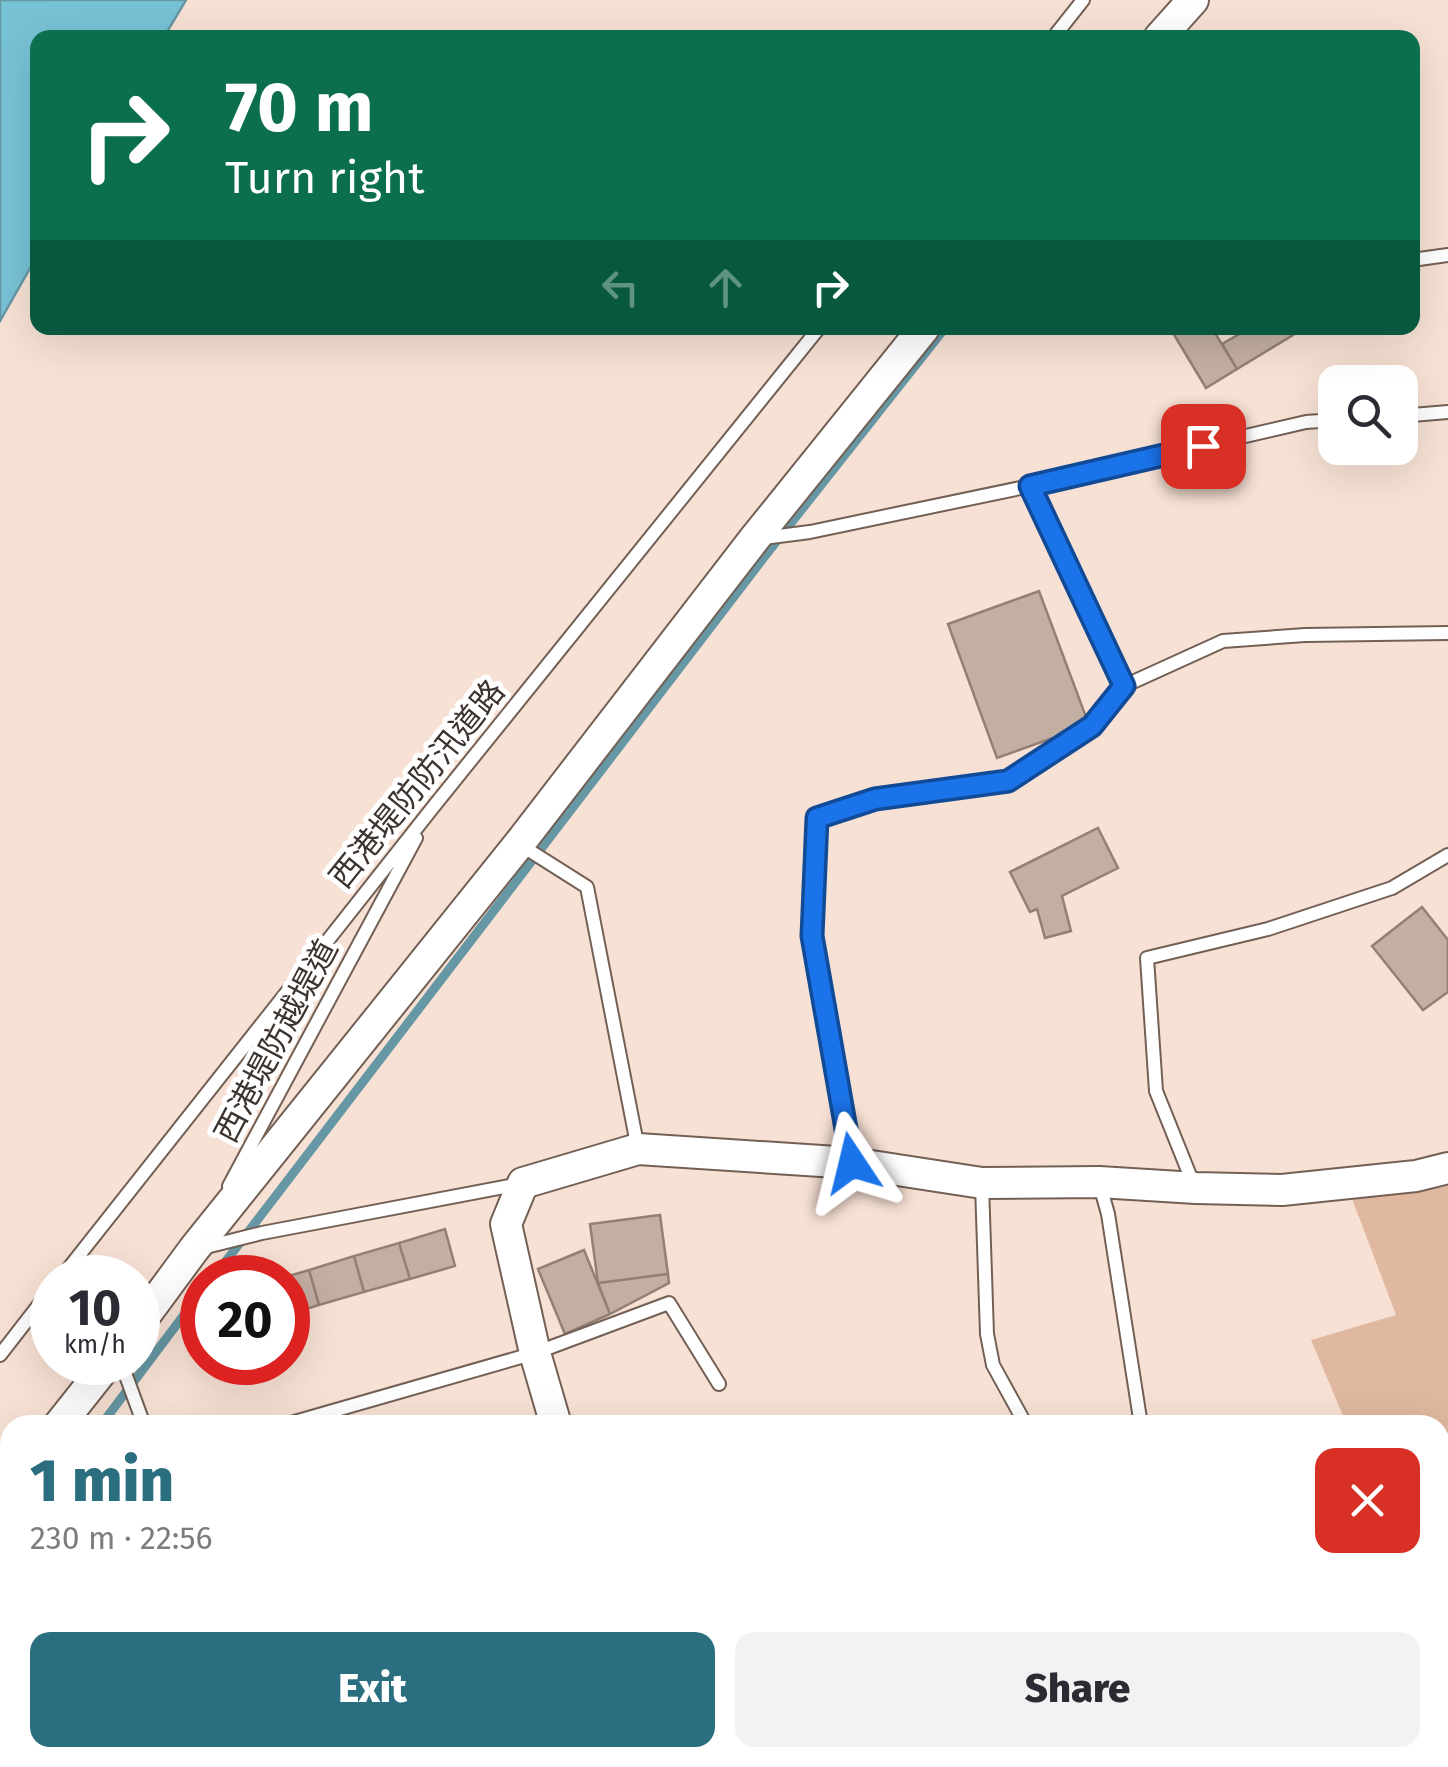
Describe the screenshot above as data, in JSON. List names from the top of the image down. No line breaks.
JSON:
{"streets":{"lane":["西港堤防防汛道路","西港堤防越堤道"]},"crossings":[["西港堤防防汛道路","西港堤防越堤道"]],"page":{"turn":["70 m","Turn right"],"speed":"10 km/h","limit":"20","heading":["1 min","230 m · 22:56"],"buttons":["Exit","Share"]}}
